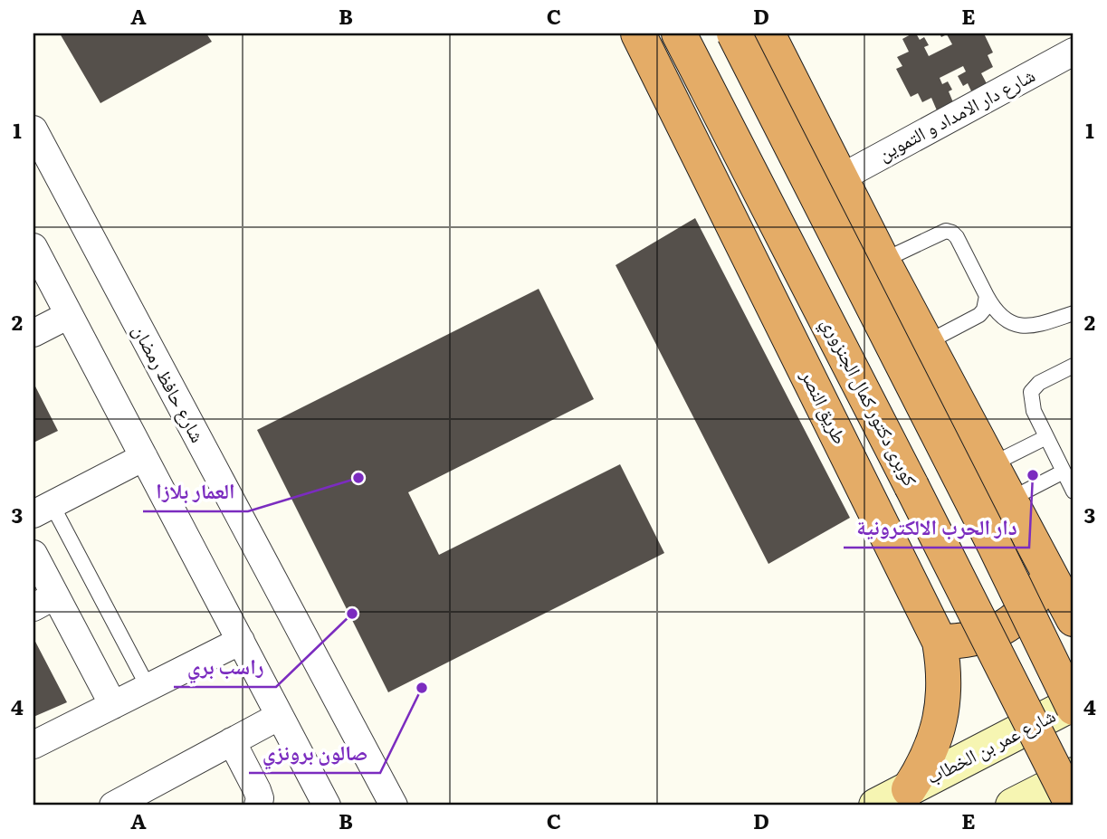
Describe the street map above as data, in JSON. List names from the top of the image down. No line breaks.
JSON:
{"streets":{"highway":["كوبرى دكتور كمال الجنزوري","طريق النصر"],"street":["شارع دار الامداد و التموين","شارع حافظ رمضان","شارع عمر بن الخطاب"]},"crossings":[["طريق النصر","شارع عمر بن الخطاب"]],"places":["دار الحرب الالكترونية","العمار بلازا","راسب بري","صالون برونزي"],"grid":{"columns":["A","B","C","D","E"],"rows":["1","2","3","4"]}}
